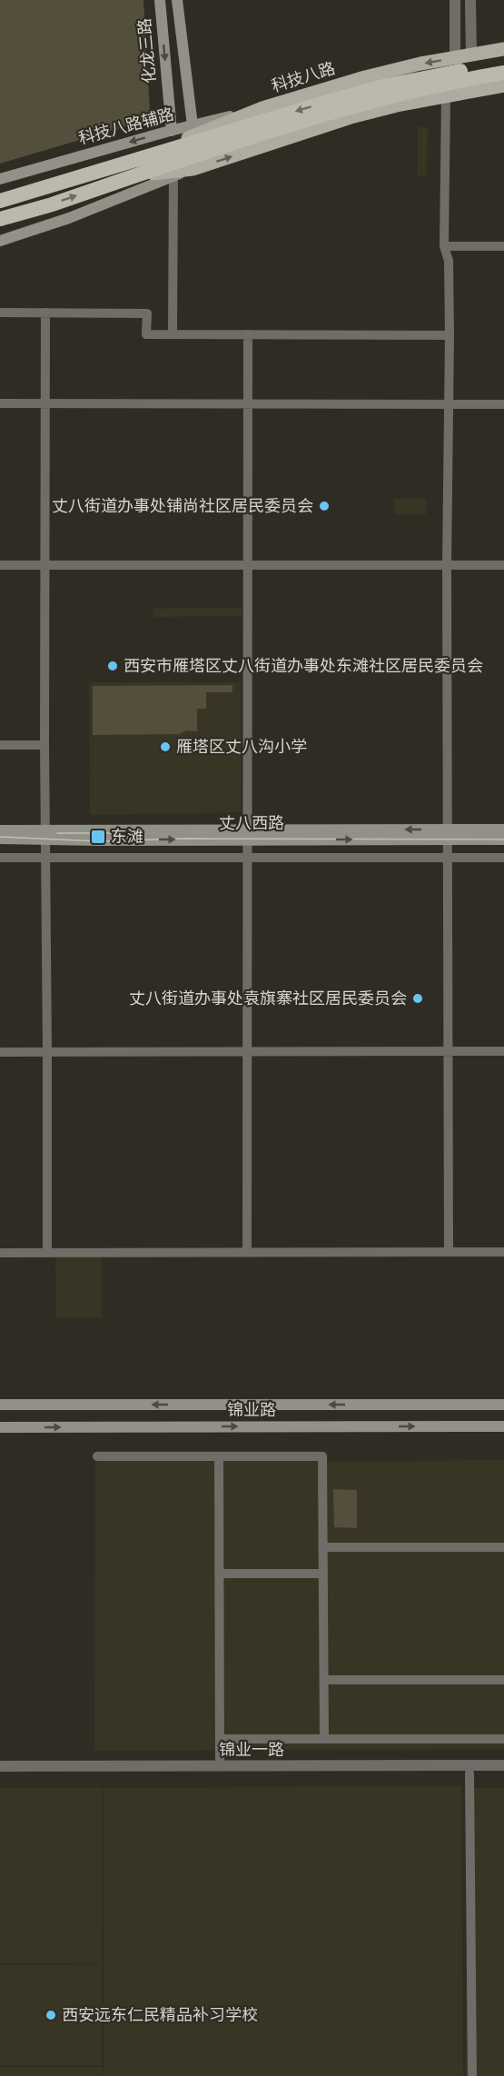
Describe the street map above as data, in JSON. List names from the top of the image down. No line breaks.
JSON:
{"streets":{"highway":["科技八路"],"main road":["化龙三路","科技八路辅路","丈八西路","锦业路"],"street":["锦业一路"]},"crossings":[["化龙三路","科技八路辅路"],["科技八路","科技八路辅路"]],"places":{"other":["丈八街道办事处铺尚社区居民委员会","西安市雁塔区丈八街道办事处东滩社区居民委员会","雁塔区丈八沟小学","丈八街道办事处袁旗寨社区居民委员会","西安远东仁民精品补习学校"],"transit":["东滩"]}}
